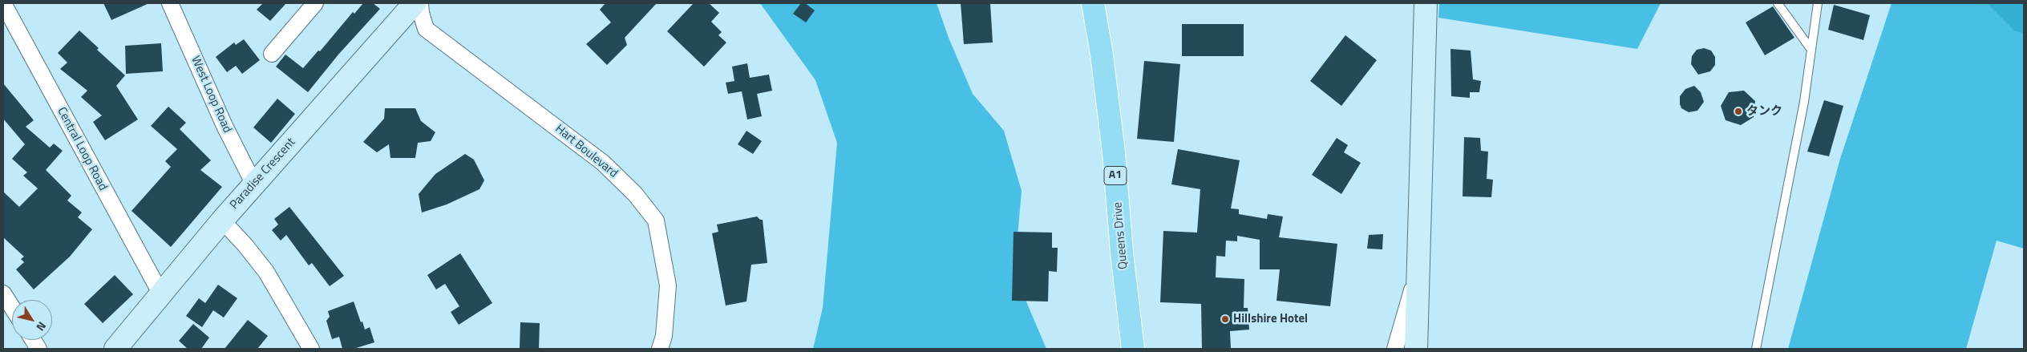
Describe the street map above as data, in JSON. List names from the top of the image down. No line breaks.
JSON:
{"streets":{"main road":["A1","Queens Drive"],"street":["West Loop Road","Central Loop Road","Hart Boulevard","Paradise Crescent"]},"crossings":[["West Loop Road","Paradise Crescent"],["Central Loop Road","Paradise Crescent"]],"places":["タンク","Hillshire Hotel"],"north":"bottom right"}
